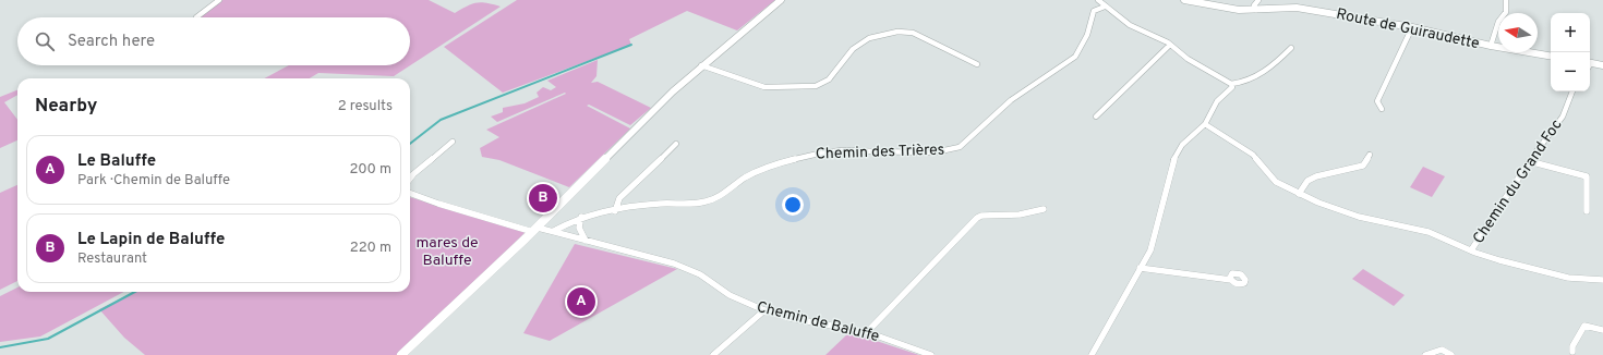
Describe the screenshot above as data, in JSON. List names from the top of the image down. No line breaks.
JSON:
{"streets":{"street":["Route de Guiraudette","Chemin des Trières","Chemin du Grand Foc","Chemin de Baluffe"]},"crossings":[["Chemin des Trières","Chemin de Baluffe"]],"parks":["mares de Baluffe"],"north":"left","page":{"map_buttons":["+","−"],"search":"Search here","heading":["Nearby","2 results"],"list":[{"mark":"A","name":"Le Baluffe","note":"Park · Chemin de Baluffe","value":"200 m"},{"mark":"B","name":"Le Lapin de Baluffe","note":"Restaurant","value":"220 m"}],"pins":["B","A"]}}
